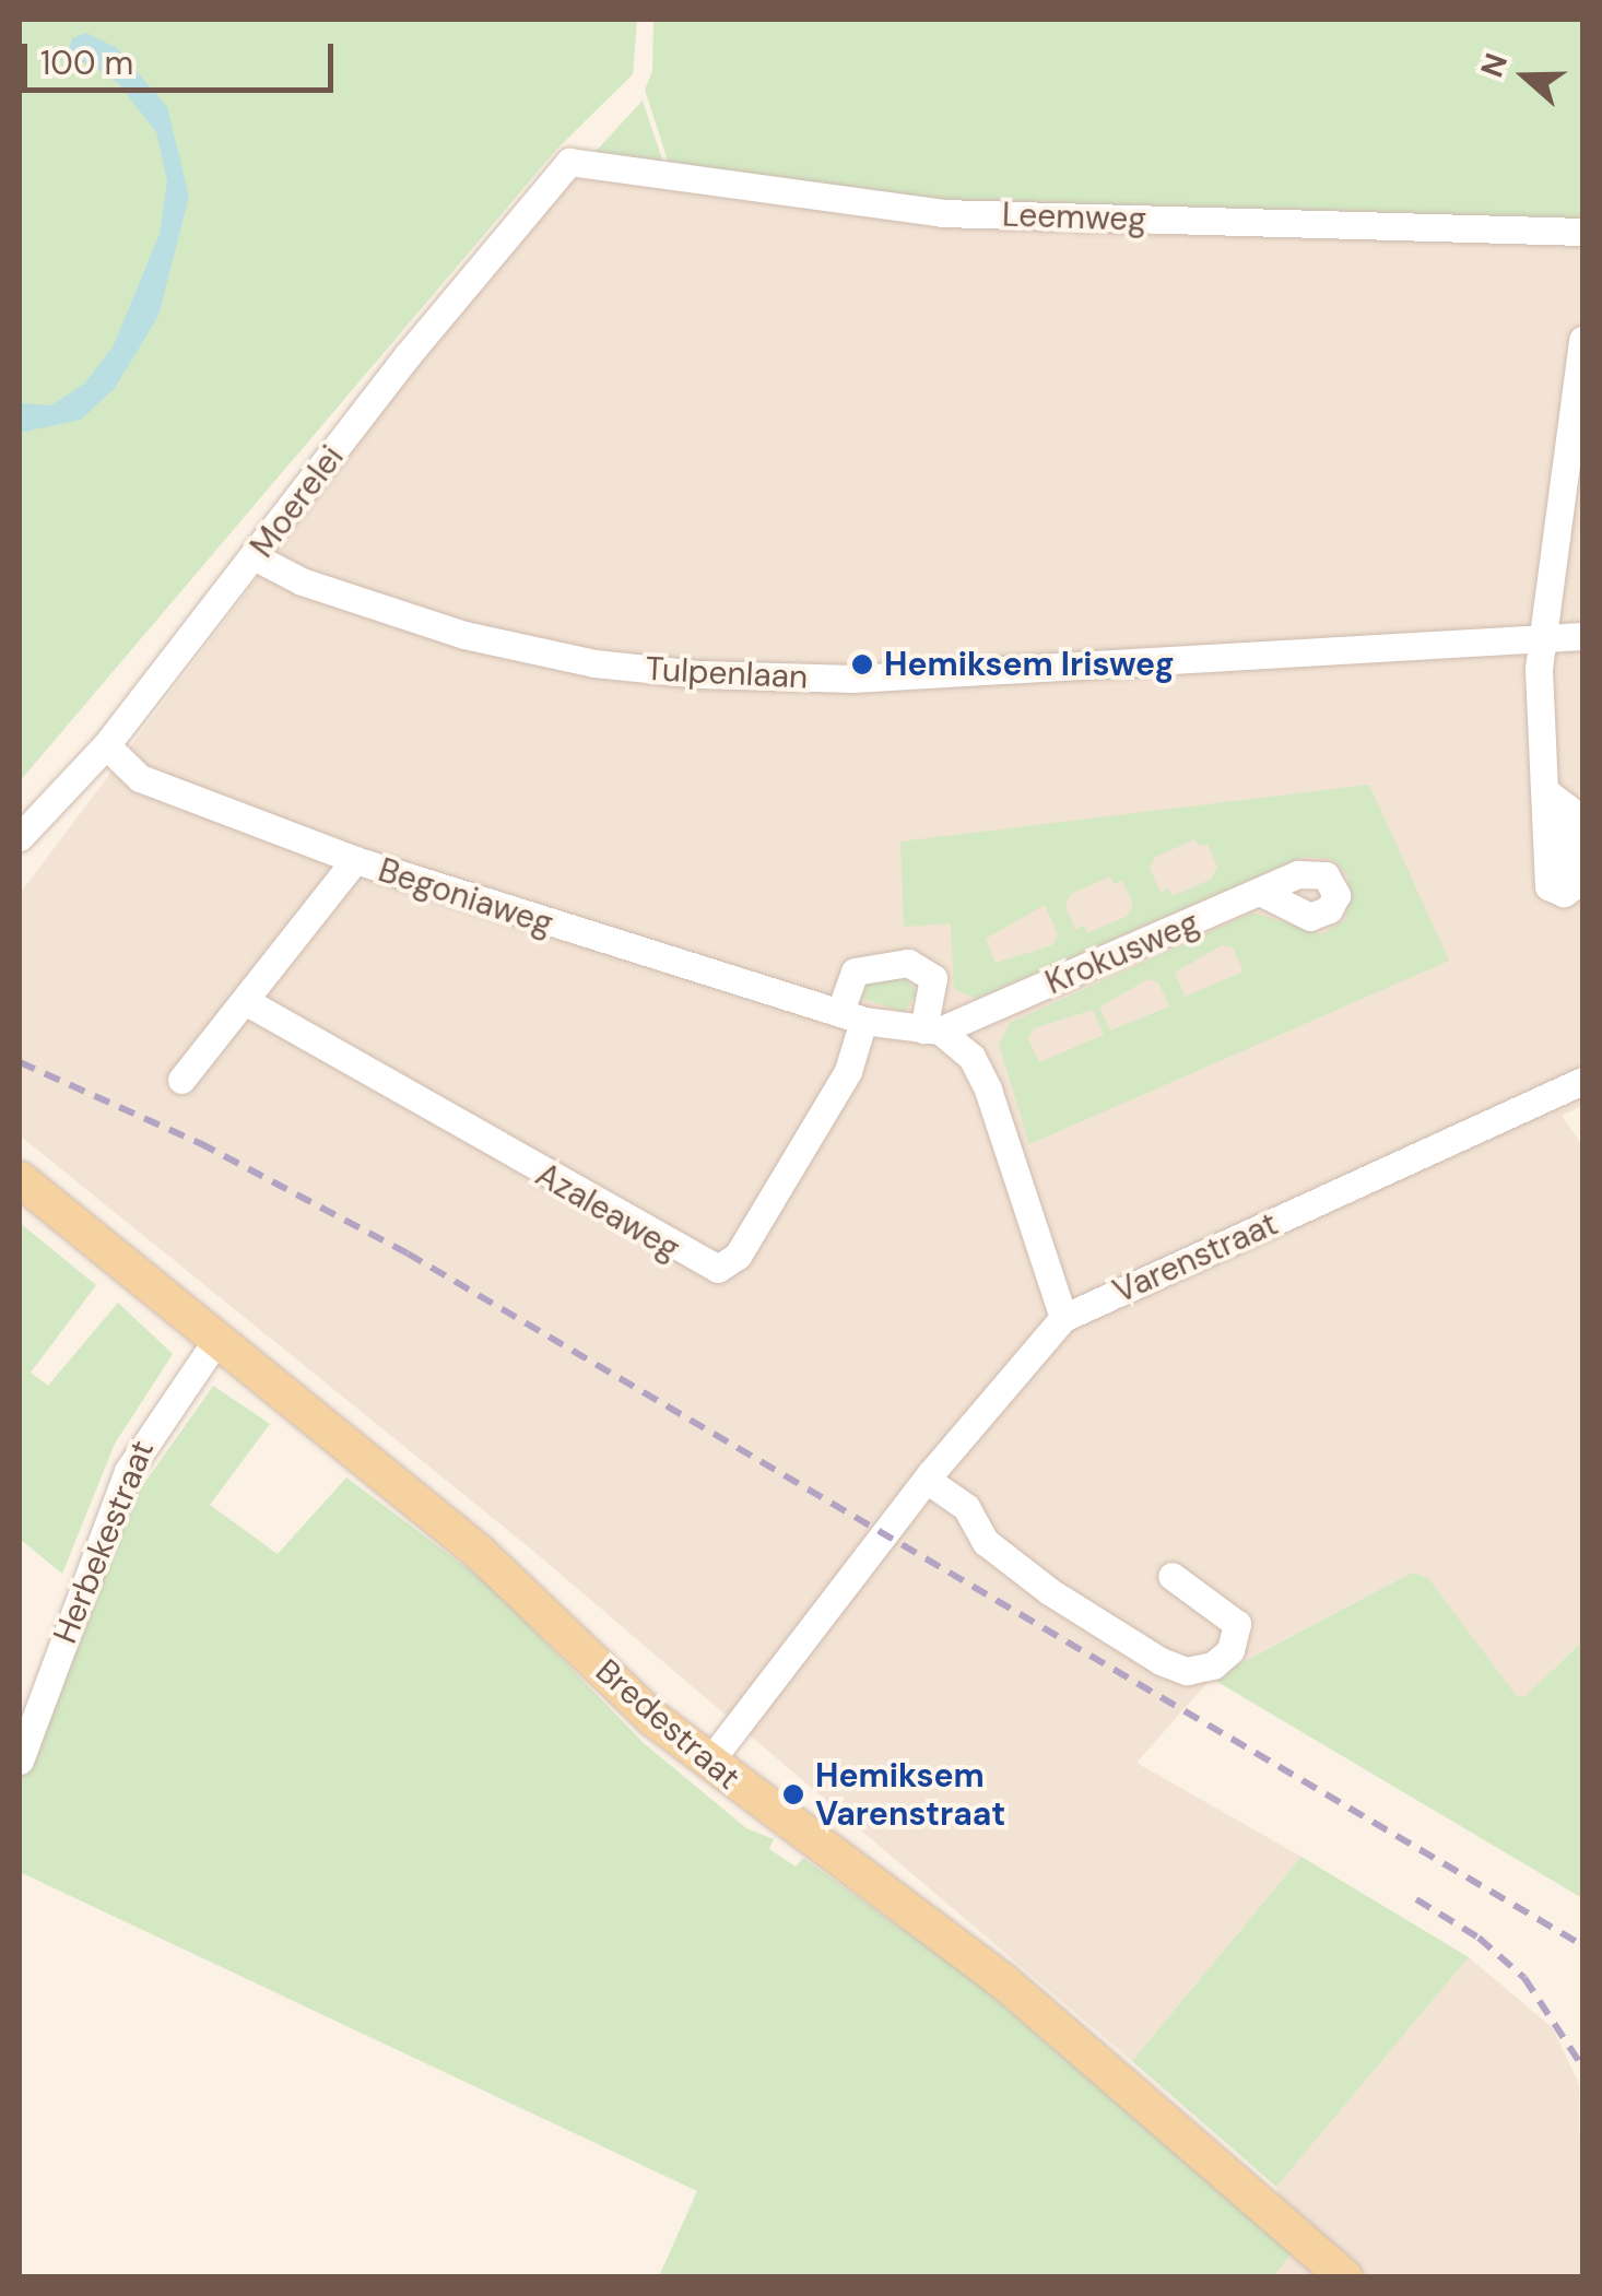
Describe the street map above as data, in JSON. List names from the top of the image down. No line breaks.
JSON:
{"streets":{"main road":["Bredestraat"],"street":["Leemweg","Moerelei","Tulpenlaan","Begoniaweg","Krokusweg","Azaleaweg","Varenstraat","Herbekestraat"]},"crossings":[["Leemweg","Moerelei"],["Moerelei","Tulpenlaan"],["Moerelei","Begoniaweg"],["Begoniaweg","Krokusweg"],["Begoniaweg","Azaleaweg"],["Varenstraat","Bredestraat"],["Herbekestraat","Bredestraat"]],"places":["Hemiksem Irisweg","Hemiksem Varenstraat"],"scale_bar":"100 m","north":"left"}
